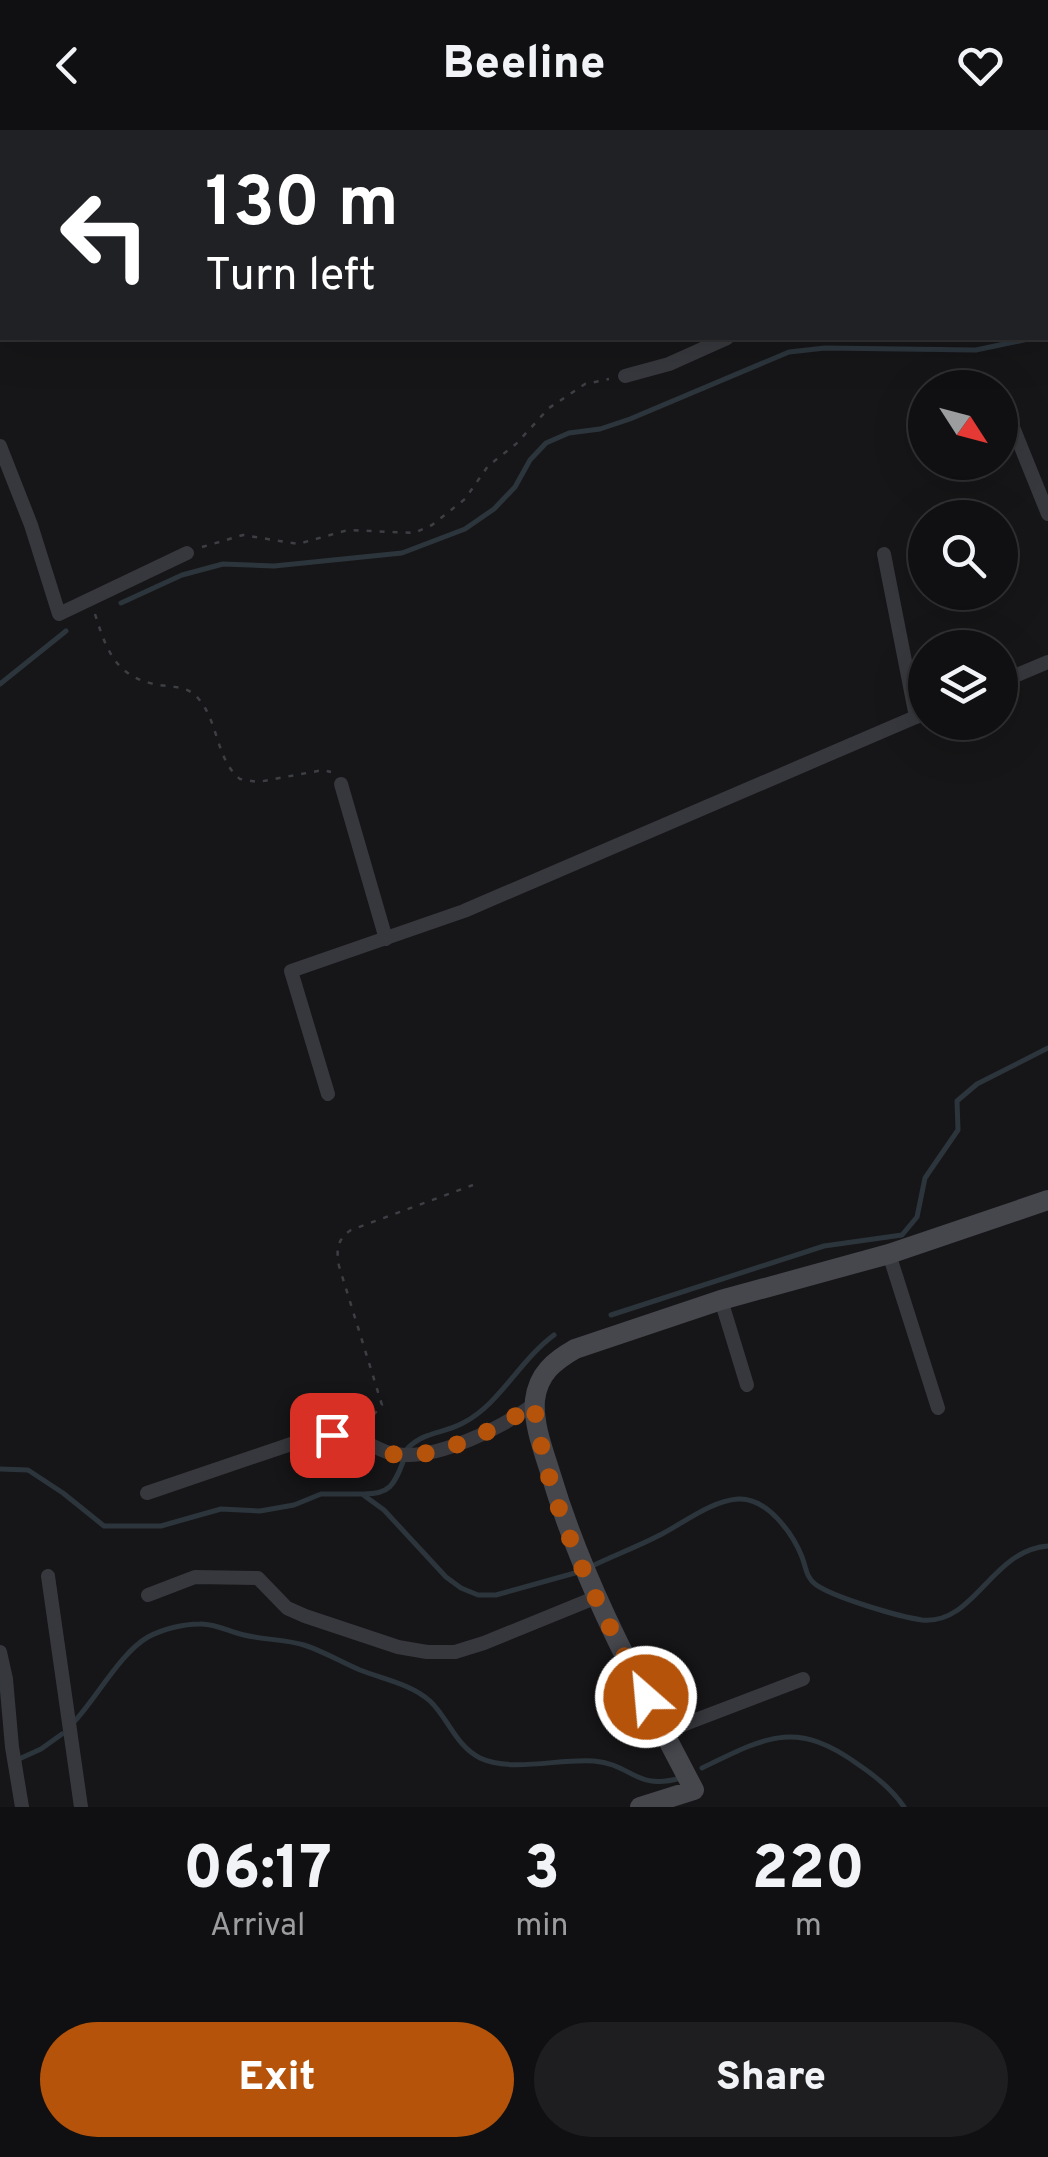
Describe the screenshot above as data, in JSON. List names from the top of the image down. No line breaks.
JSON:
{"north":"bottom right","page":{"header":"Beeline","turn":["130 m","Turn left"],"eta":["06:17","Arrival","3","min","220","m"],"buttons":["Exit","Share"]}}
